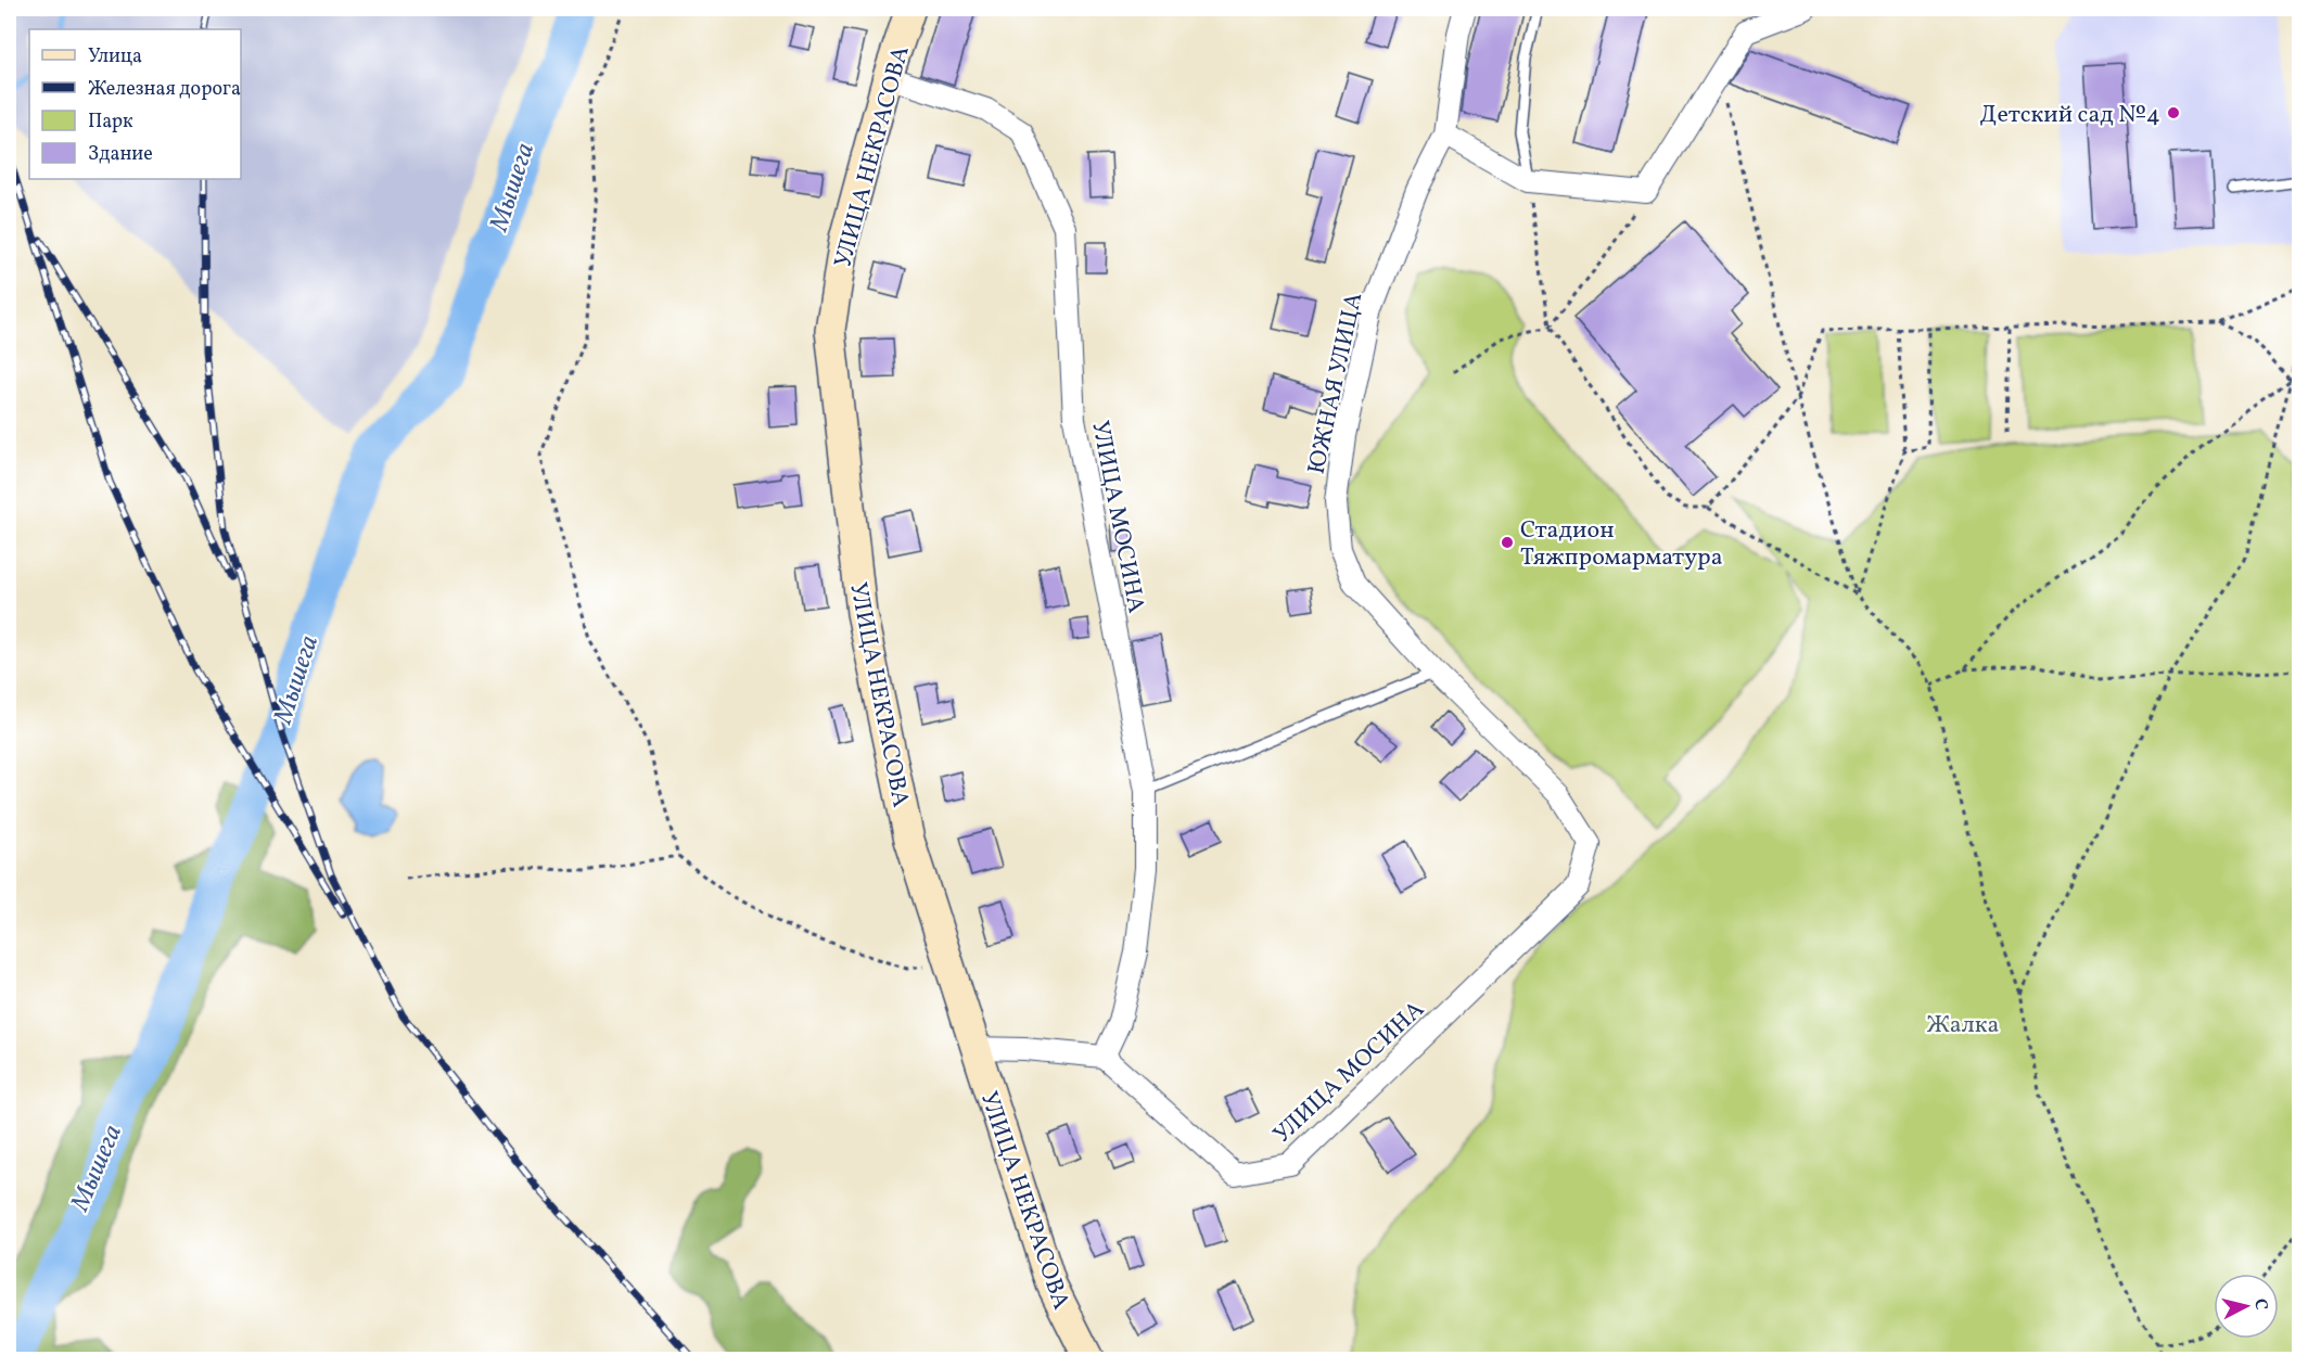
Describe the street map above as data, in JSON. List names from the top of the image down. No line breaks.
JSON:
{"streets":{"main road":["УЛИЦА НЕКРАСОВА"],"street":["ЮЖНАЯ УЛИЦА","УЛИЦА МОСИНА"]},"crossings":[["УЛИЦА НЕКРАСОВА","УЛИЦА МОСИНА"],["ЮЖНАЯ УЛИЦА","УЛИЦА МОСИНА"]],"water":["Мышега"],"parks":["Жалка"],"places":["Детский сад №4","Стадион Тяжпромарматура"],"legend":["Улица","Железная дорога","Парк","Здание"],"north":"right"}
